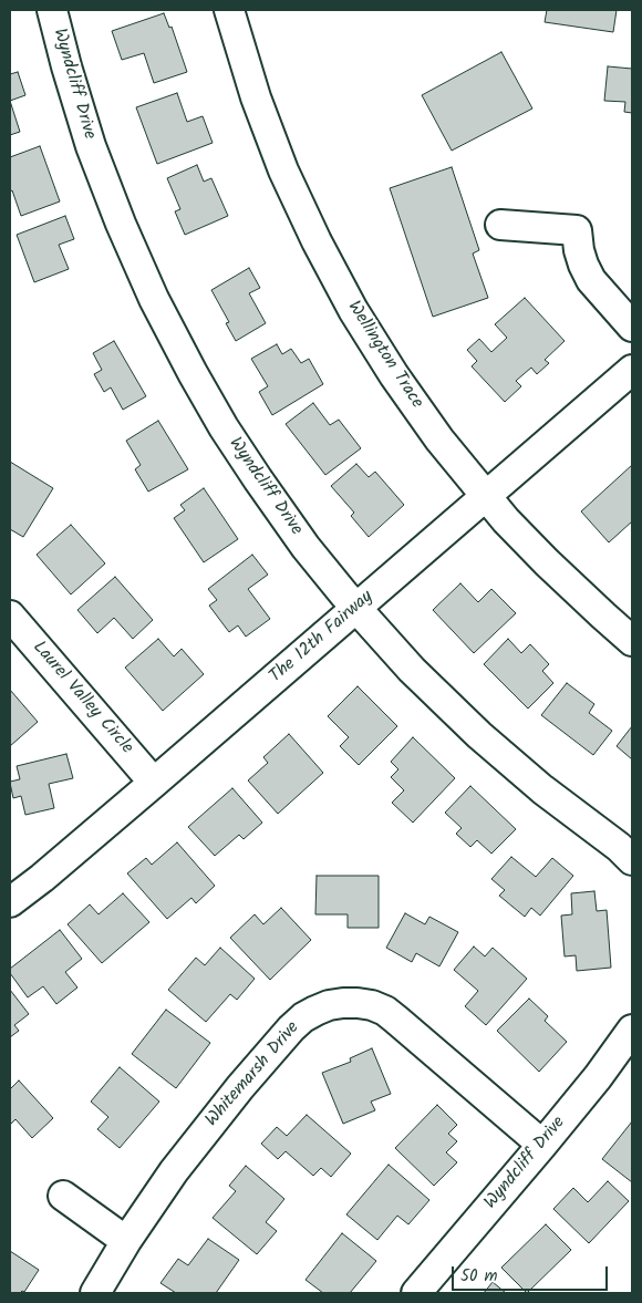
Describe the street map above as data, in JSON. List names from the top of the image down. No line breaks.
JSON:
{"streets":{"street":["Wyndcliff Drive","Wellington Trace","The 12th Fairway","Laurel Valley Circle","Whitemarsh Drive"]},"crossings":[["Wyndcliff Drive","The 12th Fairway"],["Wyndcliff Drive","Whitemarsh Drive"],["Wellington Trace","The 12th Fairway"],["The 12th Fairway","Laurel Valley Circle"]],"scale_bar":"50 m"}
